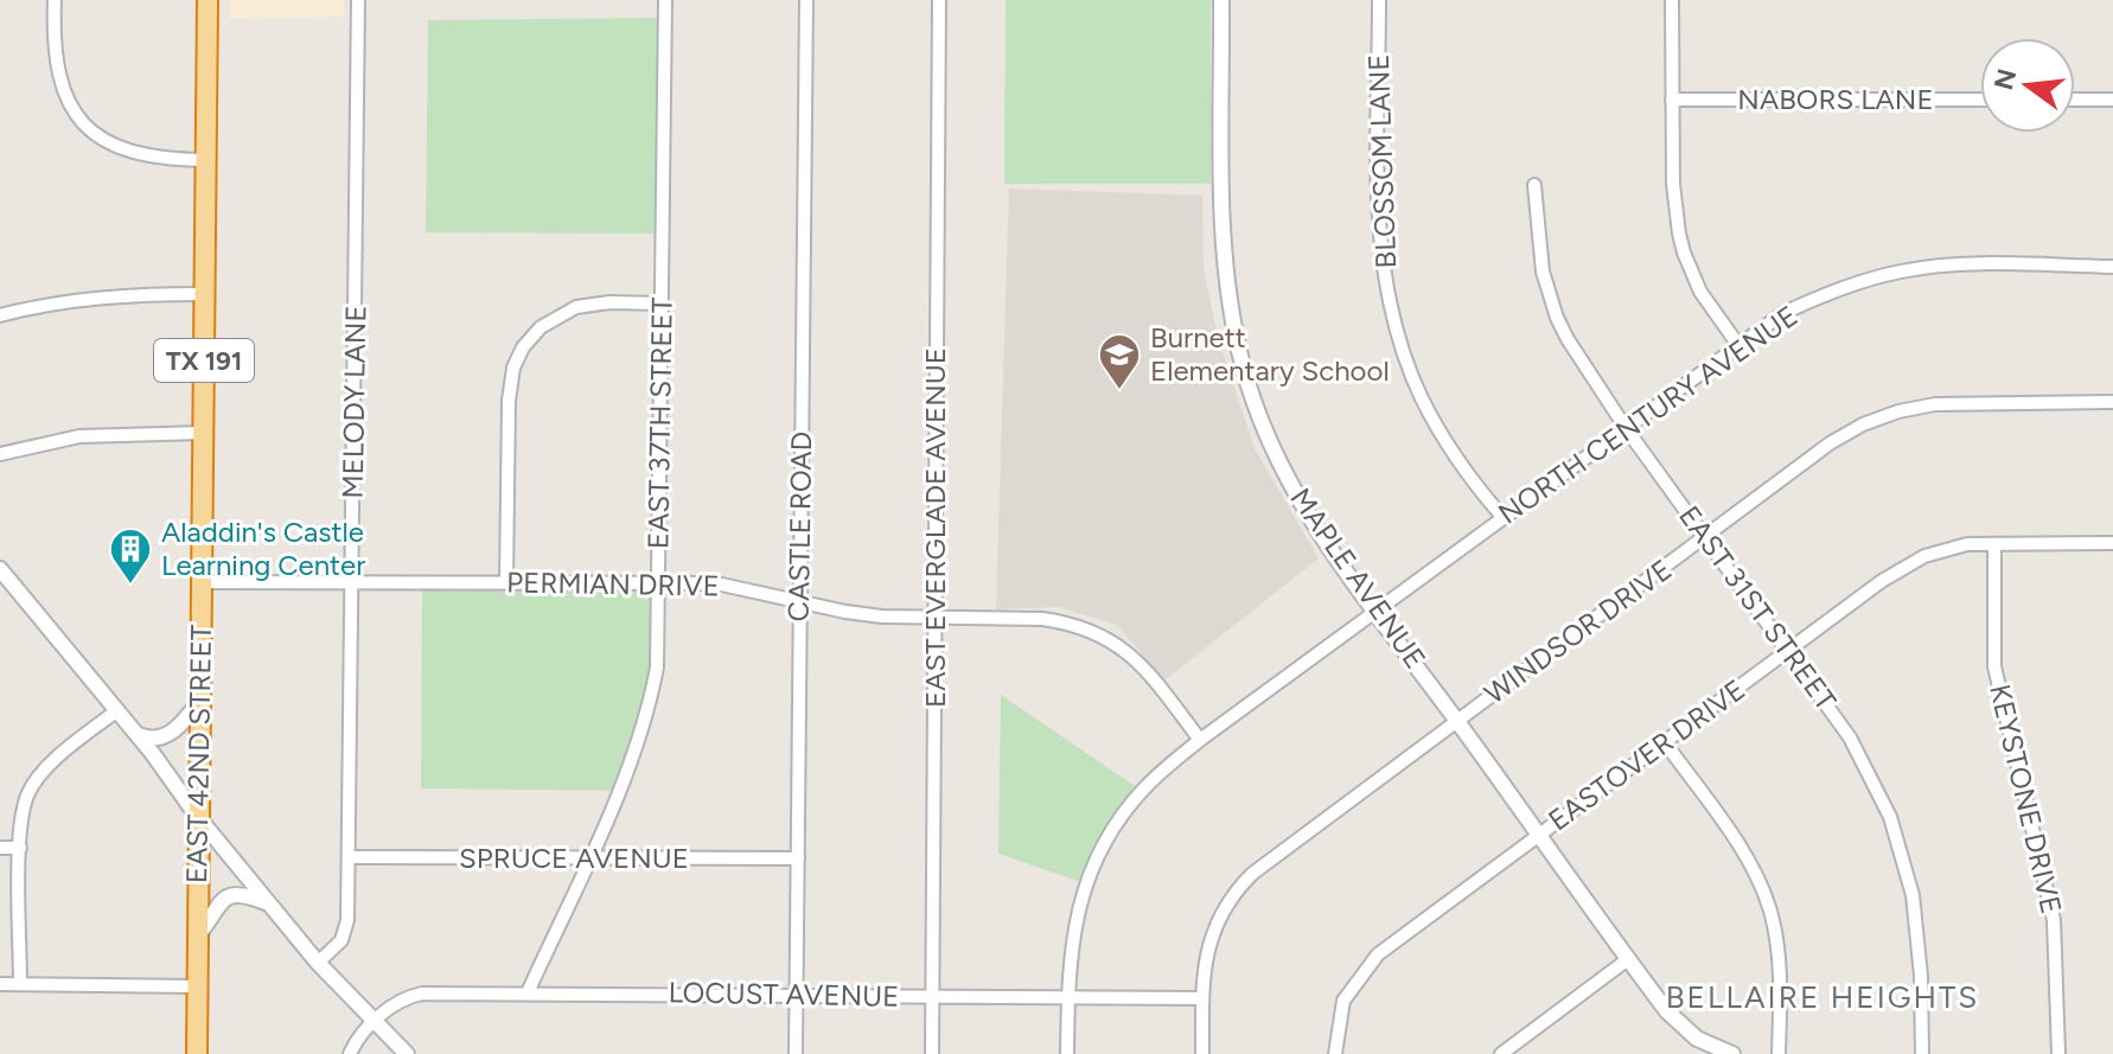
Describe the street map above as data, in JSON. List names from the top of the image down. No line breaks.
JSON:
{"streets":{"highway":["TX 191","EAST 42ND STREET"],"street":["NABORS LANE","BLOSSOM LANE","MELODY LANE","NORTH CENTURY AVENUE","EAST 37TH STREET","CASTLE ROAD","EAST EVERGLADE AVENUE","MAPLE AVENUE","PERMIAN DRIVE","EAST 31ST STREET","WINDSOR DRIVE","EASTOVER DRIVE","KEYSTONE DRIVE","SPRUCE AVENUE","LOCUST AVENUE"]},"crossings":[["BLOSSOM LANE","NORTH CENTURY AVENUE"],["MELODY LANE","PERMIAN DRIVE"],["MELODY LANE","SPRUCE AVENUE"],["NORTH CENTURY AVENUE","MAPLE AVENUE"],["NORTH CENTURY AVENUE","PERMIAN DRIVE"],["NORTH CENTURY AVENUE","EAST 31ST STREET"],["NORTH CENTURY AVENUE","LOCUST AVENUE"],["EAST 37TH STREET","PERMIAN DRIVE"],["EAST 37TH STREET","SPRUCE AVENUE"],["EAST 37TH STREET","LOCUST AVENUE"],["CASTLE ROAD","PERMIAN DRIVE"],["CASTLE ROAD","SPRUCE AVENUE"],["CASTLE ROAD","LOCUST AVENUE"],["EAST EVERGLADE AVENUE","PERMIAN DRIVE"],["EAST EVERGLADE AVENUE","LOCUST AVENUE"],["MAPLE AVENUE","WINDSOR DRIVE"],["MAPLE AVENUE","EASTOVER DRIVE"],["PERMIAN DRIVE","EAST 42ND STREET"],["EAST 31ST STREET","WINDSOR DRIVE"],["EAST 31ST STREET","EASTOVER DRIVE"],["WINDSOR DRIVE","LOCUST AVENUE"],["EASTOVER DRIVE","KEYSTONE DRIVE"]],"districts":["BELLAIRE HEIGHTS"],"places":{"school or university":["Burnett Elementary School"],"building":["Aladdin's Castle Learning Center"]},"north":"left"}
